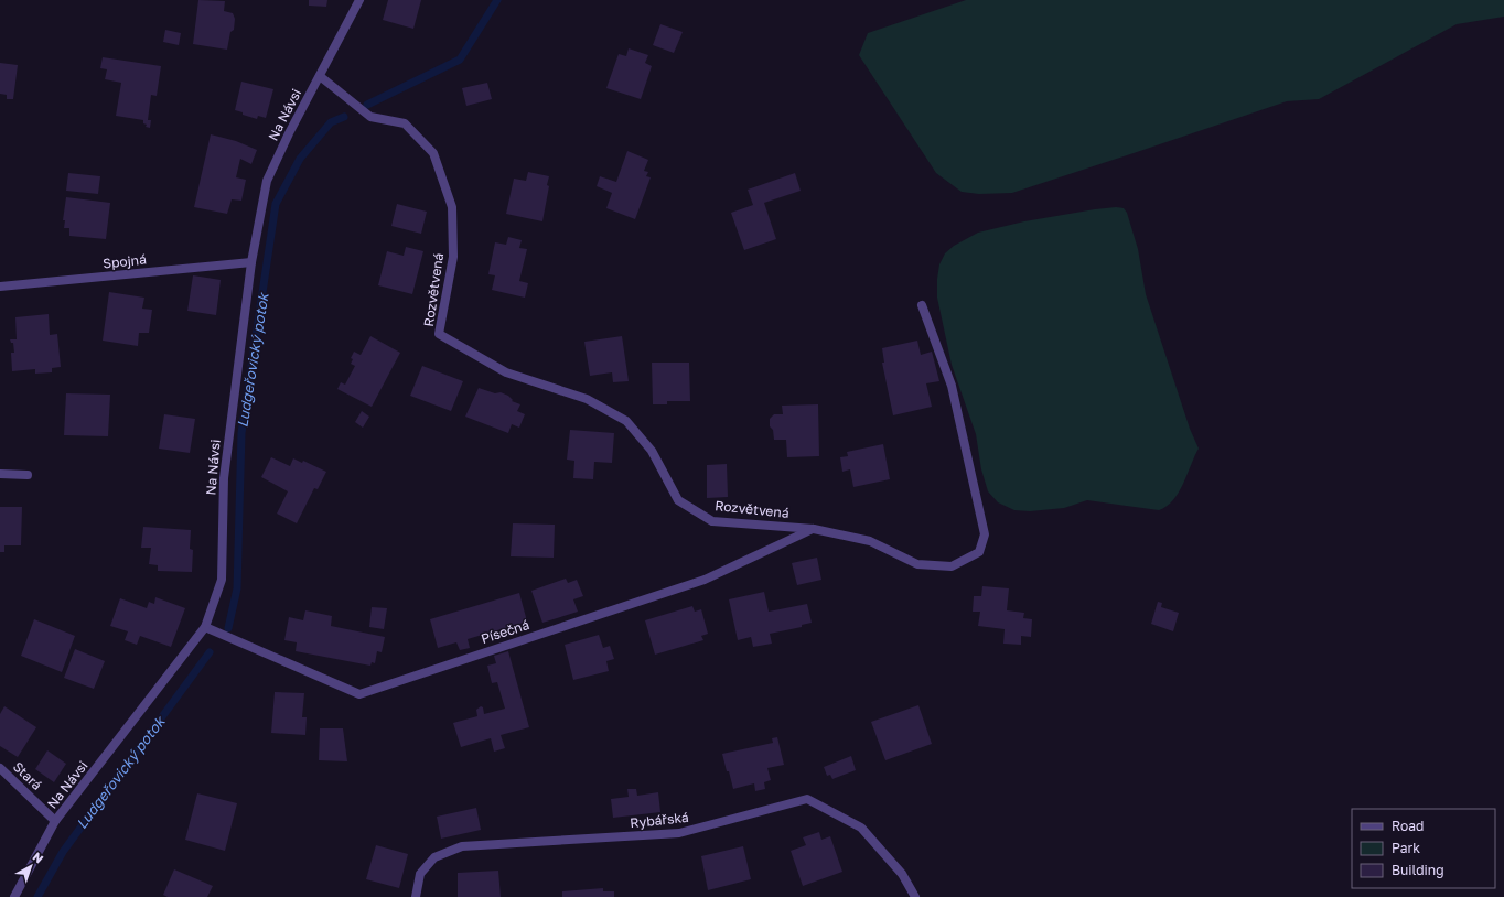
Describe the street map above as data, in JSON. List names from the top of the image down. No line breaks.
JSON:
{"streets":{"street":["Na Návsi","Spojná","Rozvětvená","Písečná","Stará","Rybářská"]},"crossings":[["Na Návsi","Spojná"],["Na Návsi","Rozvětvená"],["Na Návsi","Písečná"],["Na Návsi","Stará"],["Rozvětvená","Písečná"]],"water":["Ludgeřovický potok"],"legend":["Road","Park","Building"],"north":"top right"}
